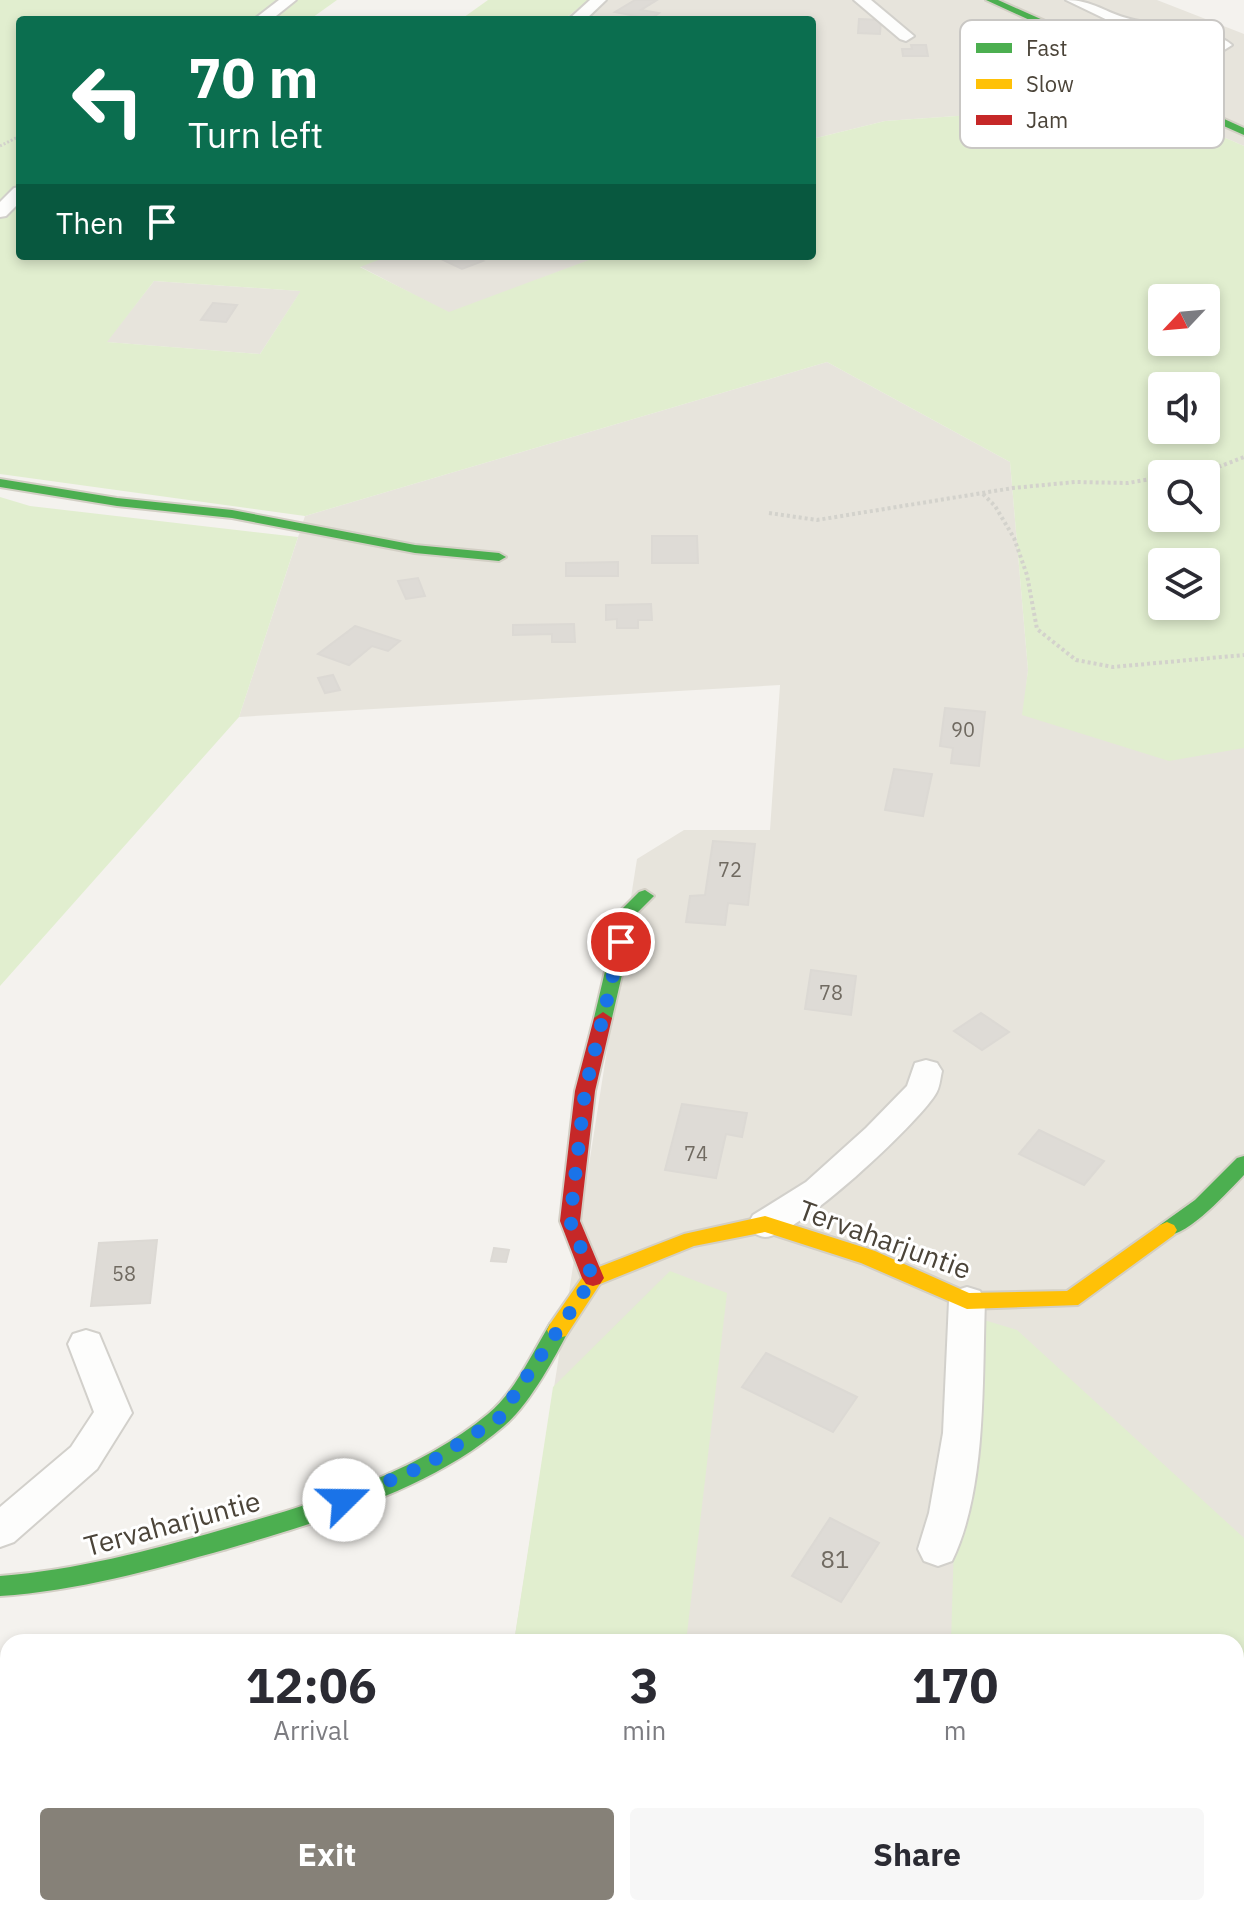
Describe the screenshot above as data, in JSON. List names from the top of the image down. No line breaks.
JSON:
{"streets":{"street":["Tervaharjuntie"]},"house_numbers":["90","72","78","74","58","81"],"legend":["Fast","Slow","Jam"],"north":"bottom left","page":{"turn":["70 m","Turn left"],"then":"Then","eta":["12:06","Arrival","3","min","170","m"],"buttons":["Exit","Share"]}}
